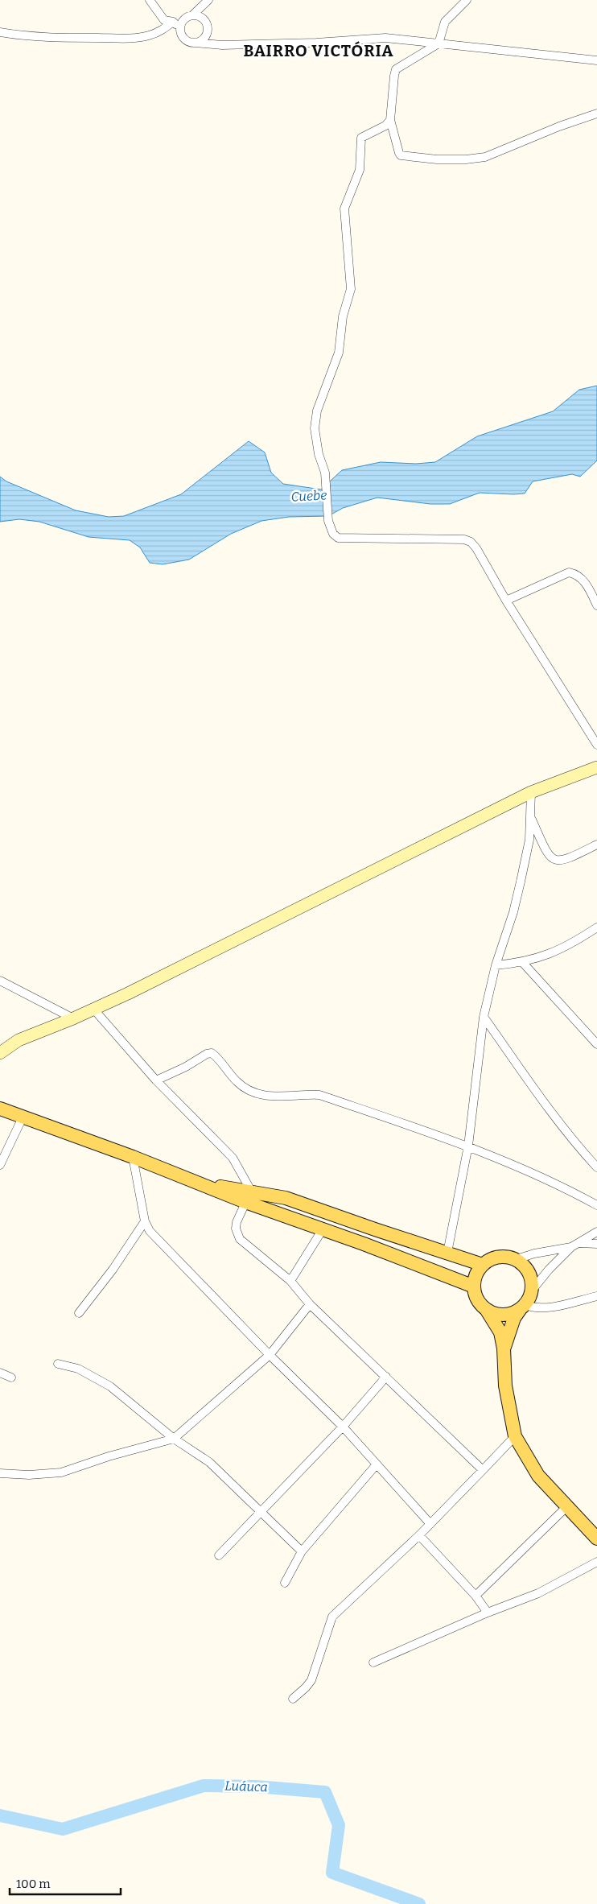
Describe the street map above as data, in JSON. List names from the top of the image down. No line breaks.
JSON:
{"districts":["BAIRRO VICTÓRIA"],"water":["Cuebe","Luáuca"],"scale_bar":"100 m"}
